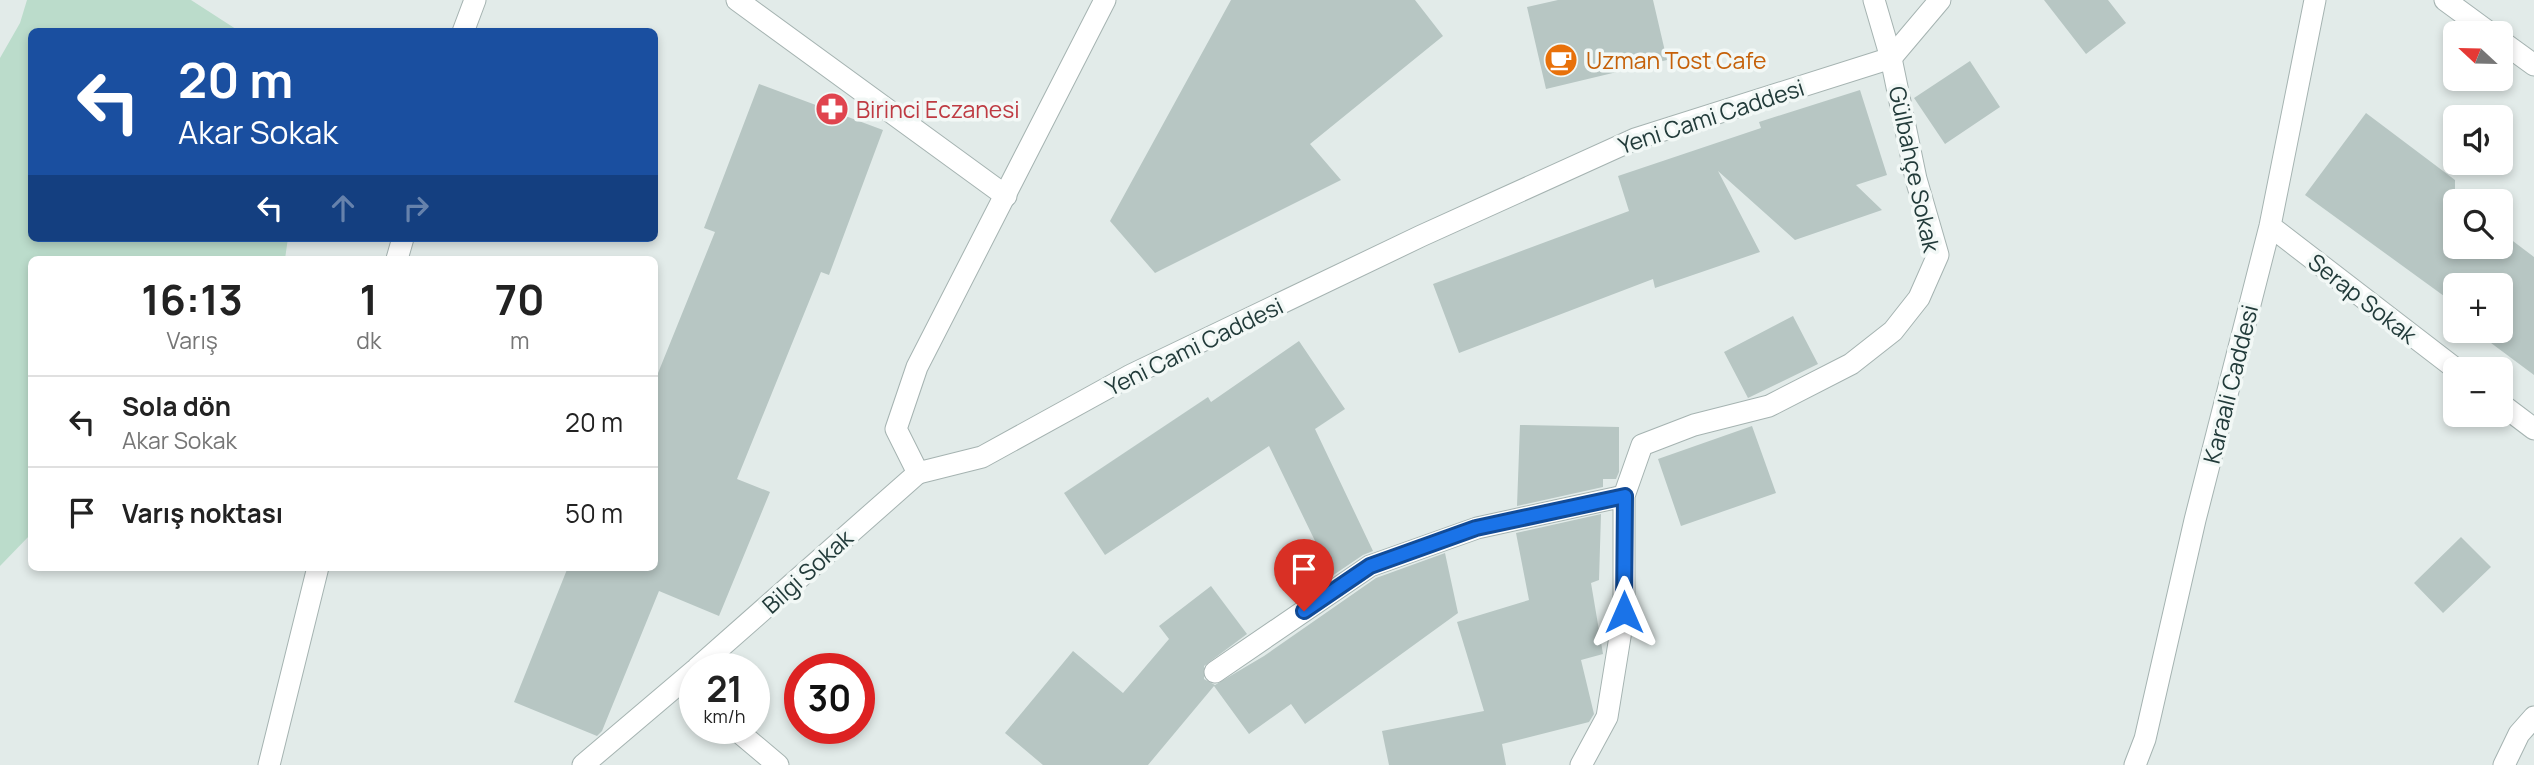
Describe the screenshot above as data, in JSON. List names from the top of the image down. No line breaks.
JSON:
{"streets":{"street":["Yeni Cami Caddesi","Gülbahçe Sokak","Serap Sokak","Karaali Caddesi","Bilgi Sokak"]},"crossings":[["Yeni Cami Caddesi","Gülbahçe Sokak"],["Yeni Cami Caddesi","Bilgi Sokak"],["Serap Sokak","Karaali Caddesi"]],"places":{"cafe":["Uzman Tost Cafe"],"pharmacy":["Birinci Eczanesi"]},"north":"left","page":{"map_buttons":["+","−"],"turn":["20 m","Akar Sokak"],"eta":["16:13","Varış","1","dk","70","m"],"list":[{"name":"Sola dön","note":"Akar Sokak","value":"20 m"},{"name":"Varış noktası","value":"50 m"}],"speed":"21 km/h","limit":"30"}}
